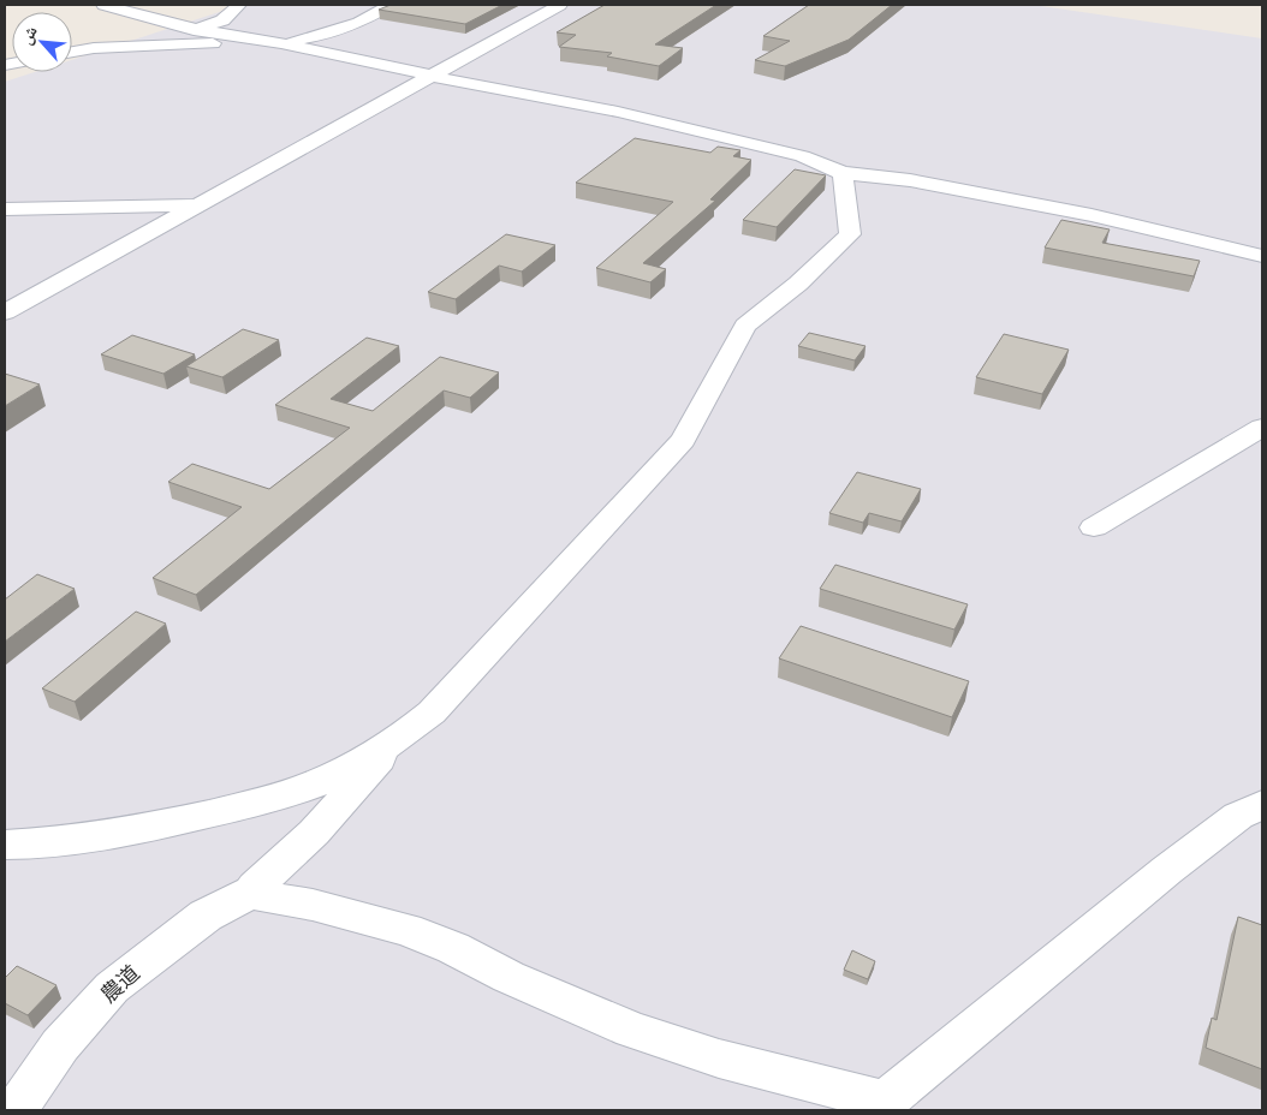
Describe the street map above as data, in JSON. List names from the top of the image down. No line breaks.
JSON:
{"streets":{"street":["農道"]},"north":"top left"}
